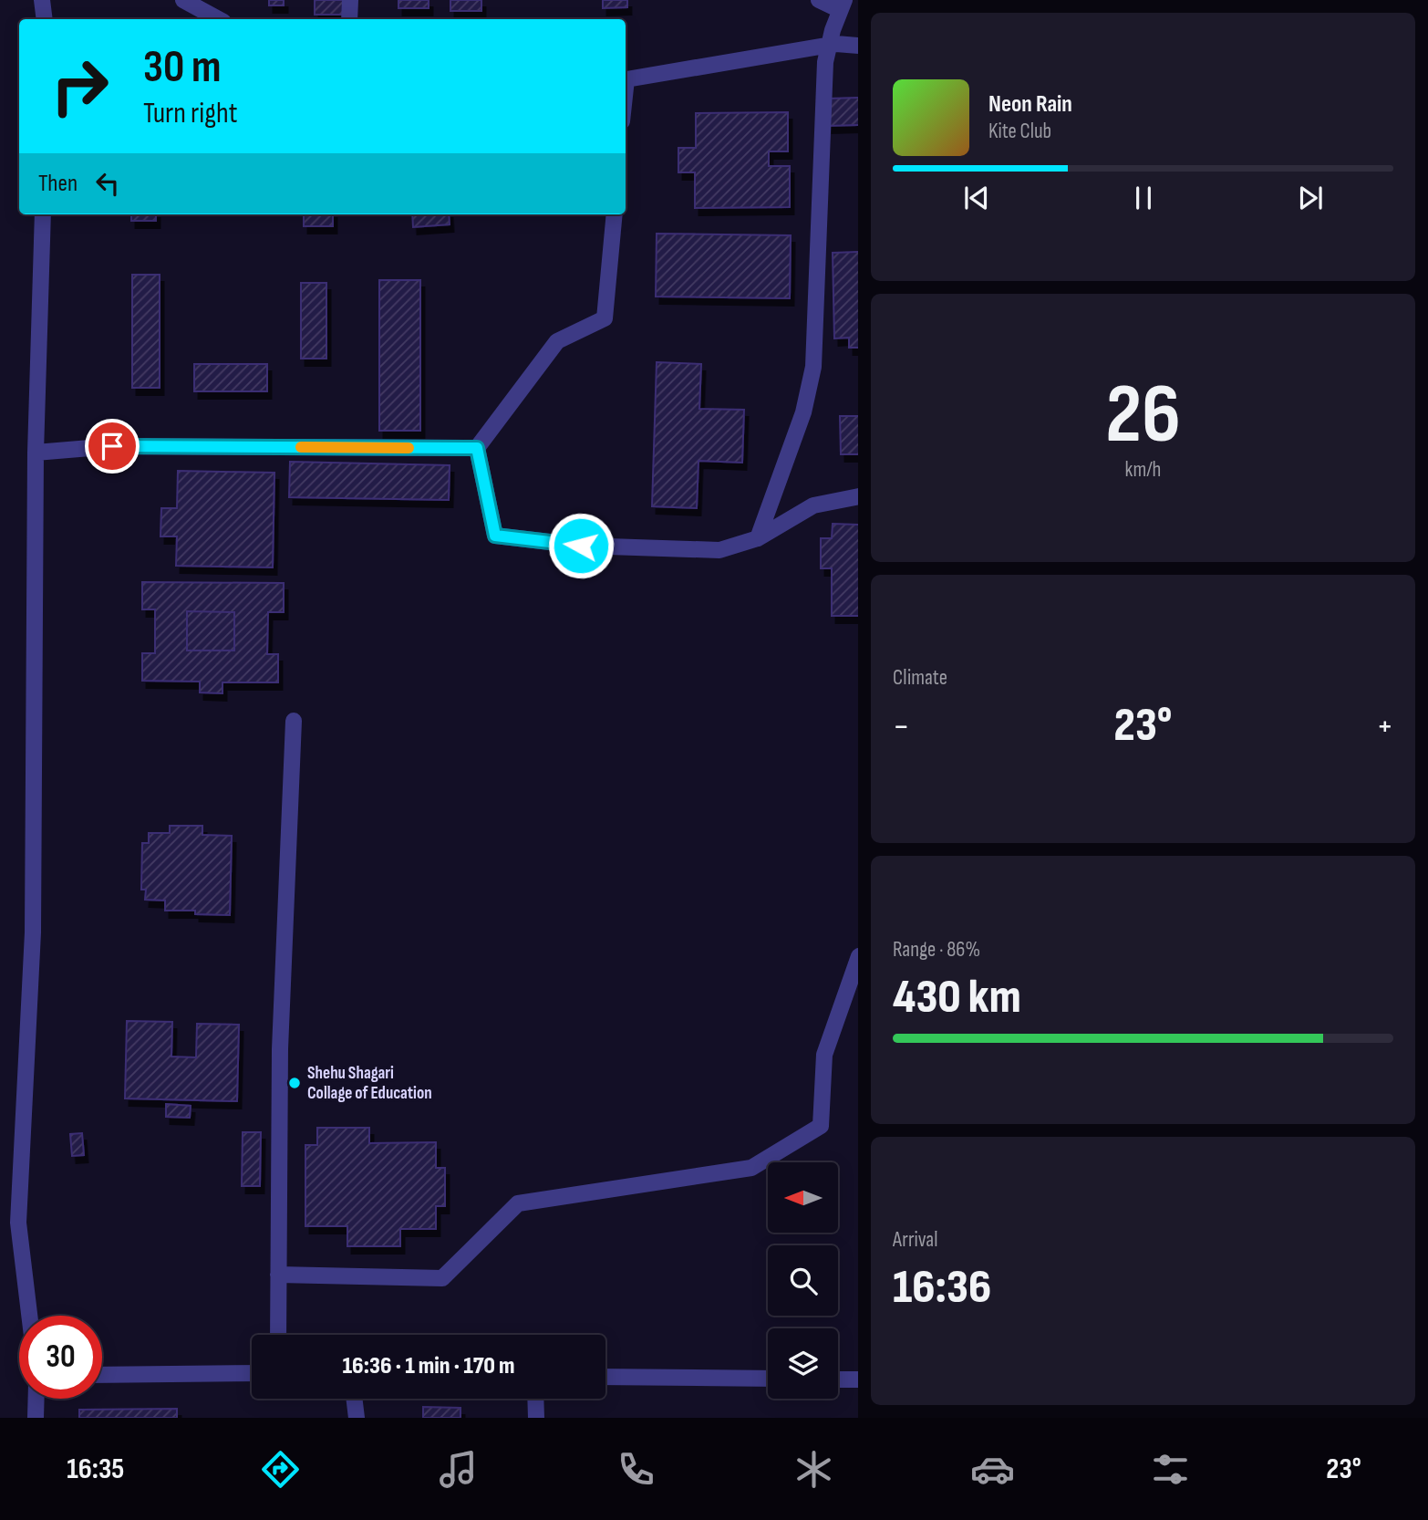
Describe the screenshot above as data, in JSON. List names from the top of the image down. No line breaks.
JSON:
{"places":["Shehu Shagari Collage of Education"],"north":"left","page":{"turn":["30 m","Turn right"],"song":["Neon Rain","Kite Club"],"then":"Then","tile":[["26","km/h"],"Climate",["Range · 86%","430 km"],["Arrival","16:36"]],"heat":["−","23°","+"],"limit":"30","trip":"16:36 · 1 min · 170 m","tabs":["16:35","23°"]}}
